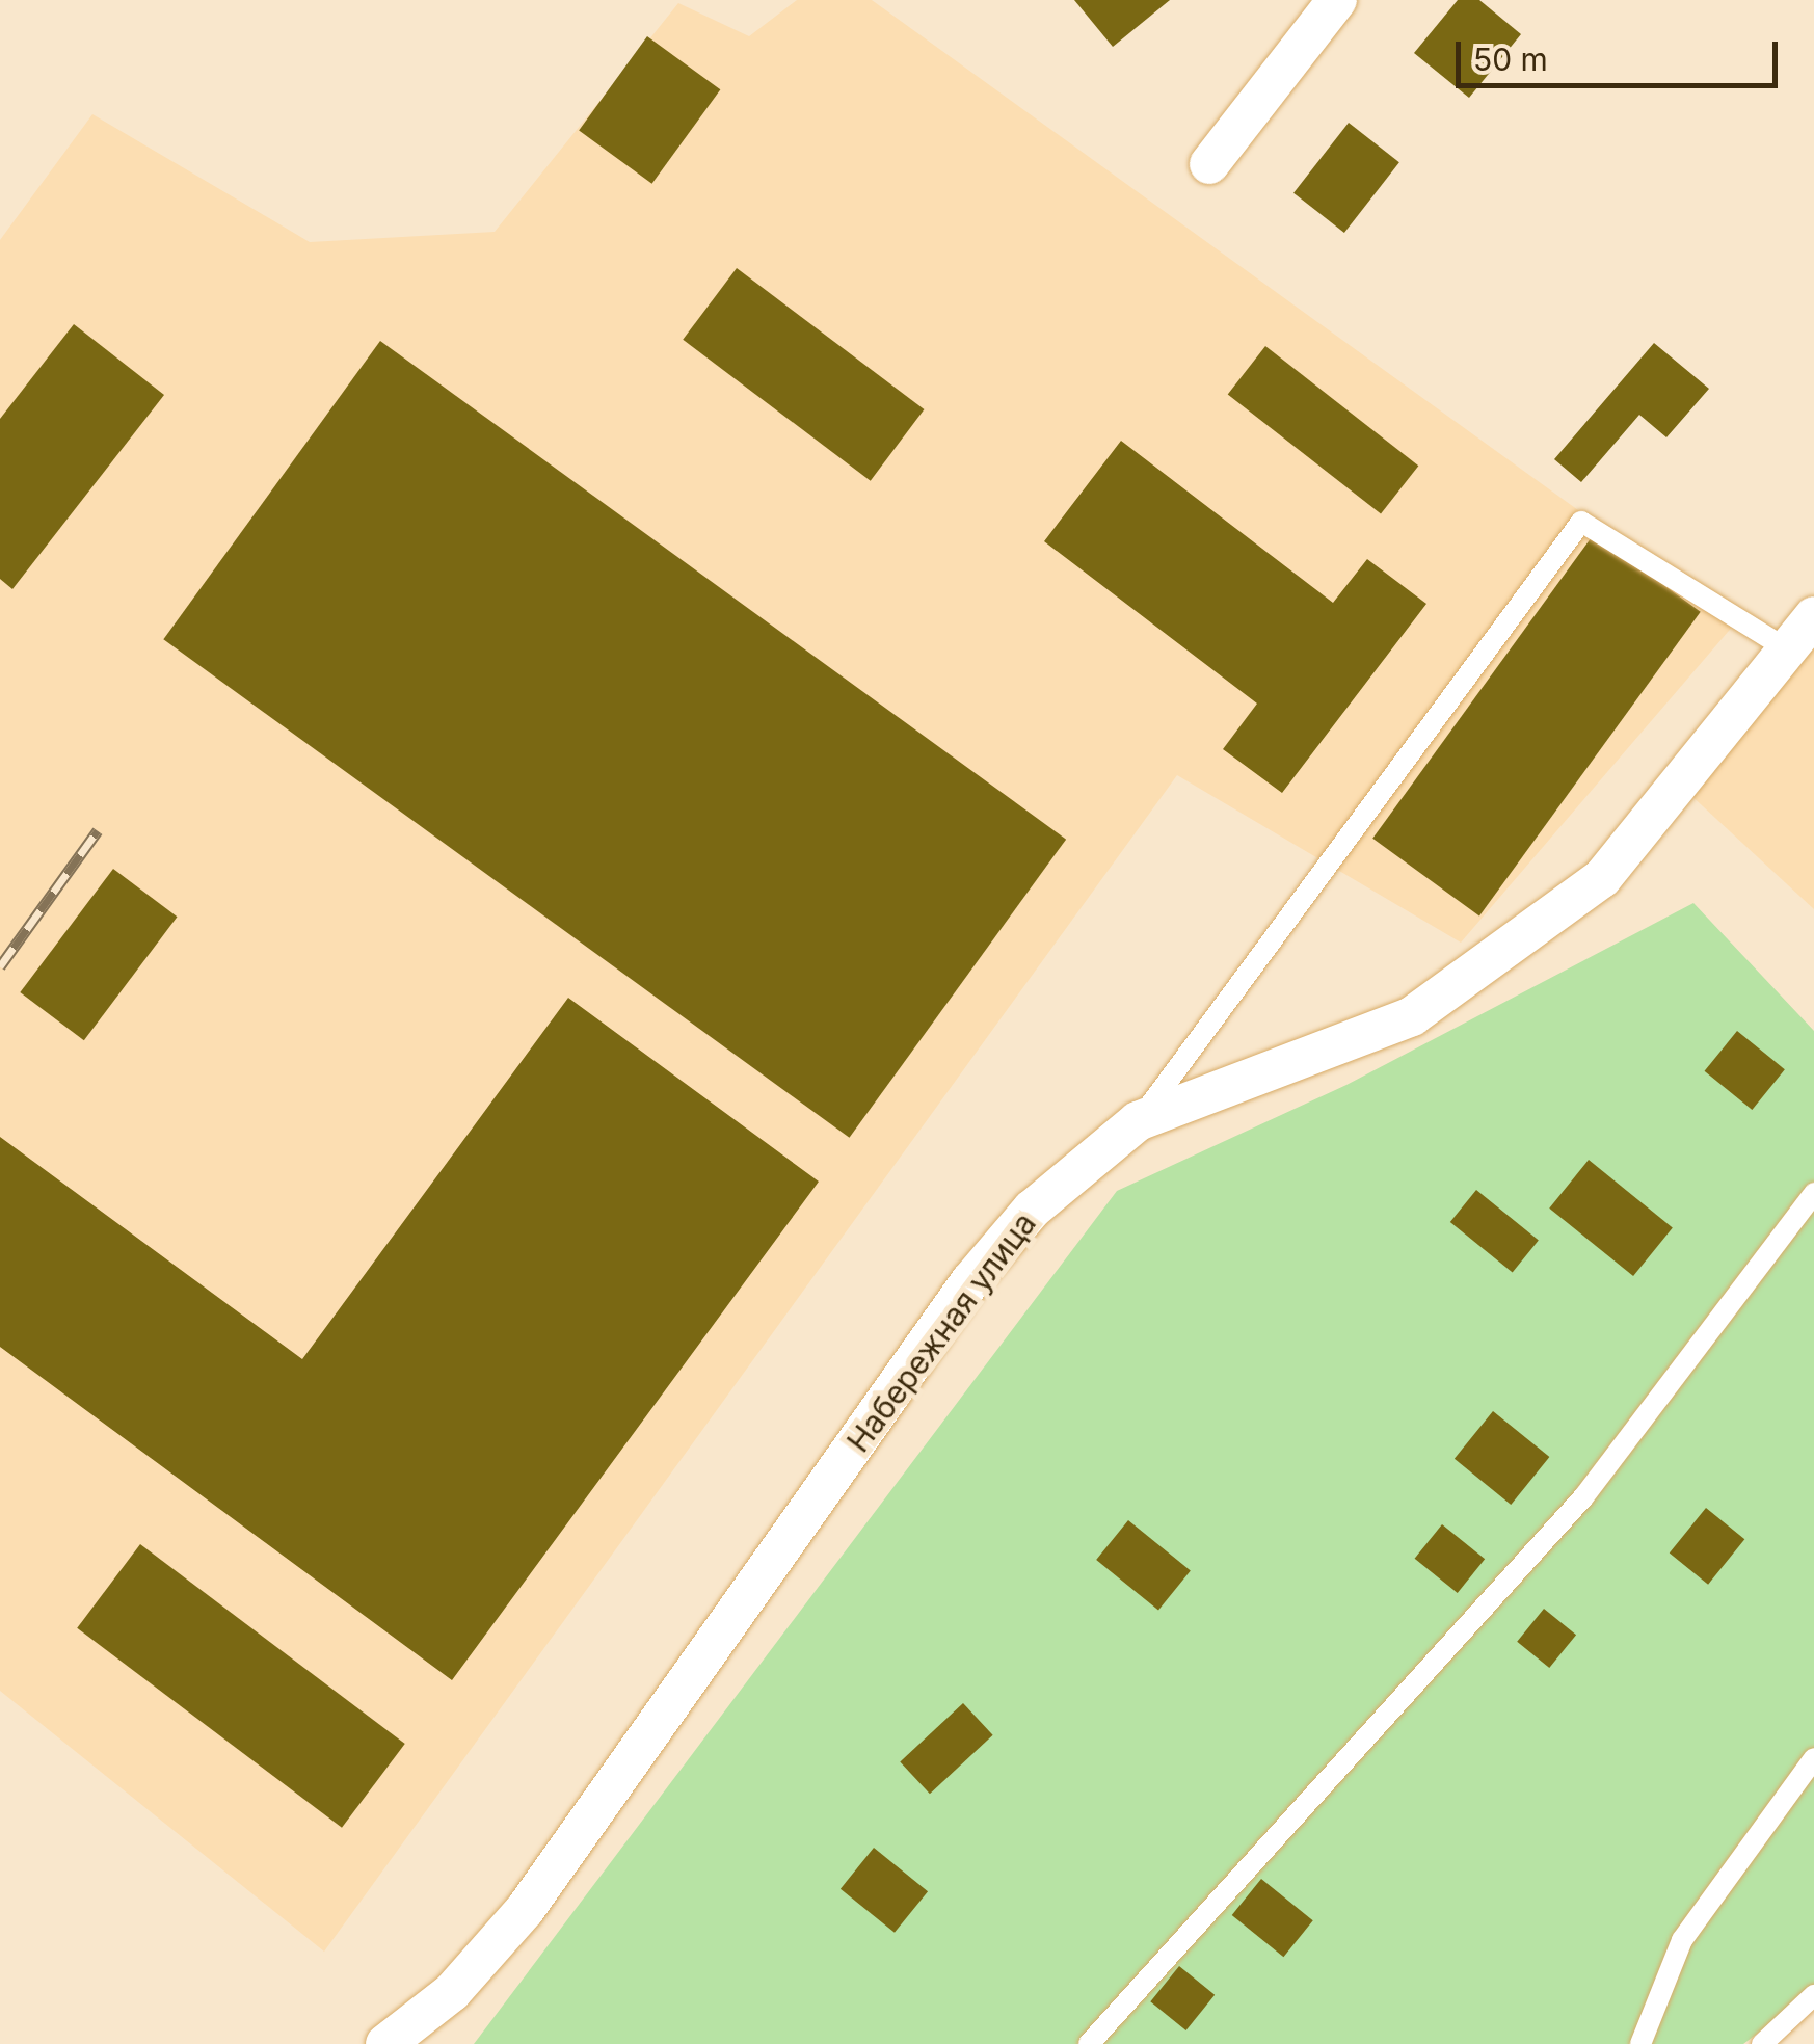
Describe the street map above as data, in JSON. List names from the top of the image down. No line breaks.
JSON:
{"streets":{"street":["Набережная улица"]},"scale_bar":"50 m"}
